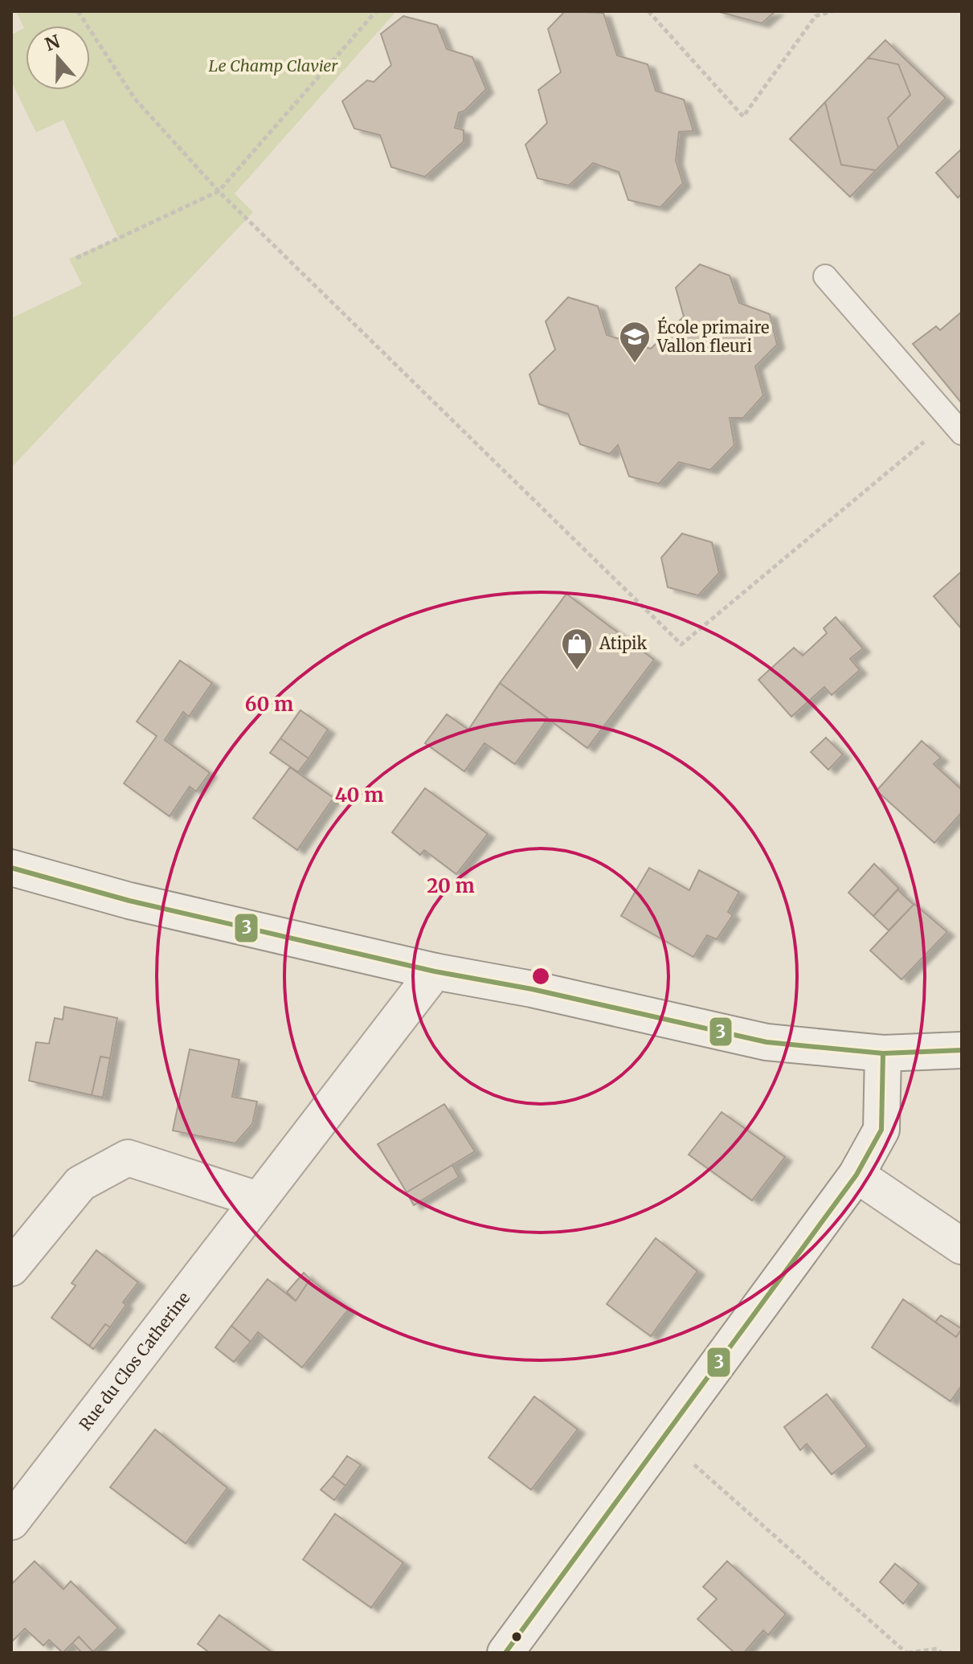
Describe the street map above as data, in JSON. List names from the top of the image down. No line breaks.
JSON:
{"streets":{"main road":["Rue du Clos Catherine"]},"parks":["Le Champ Clavier"],"places":{"school or university":["École primaire Vallon fleuri"],"shop":["Atipik"]},"lines":["transit line 3"],"north":"top","rings":["60 m","40 m","20 m"]}
